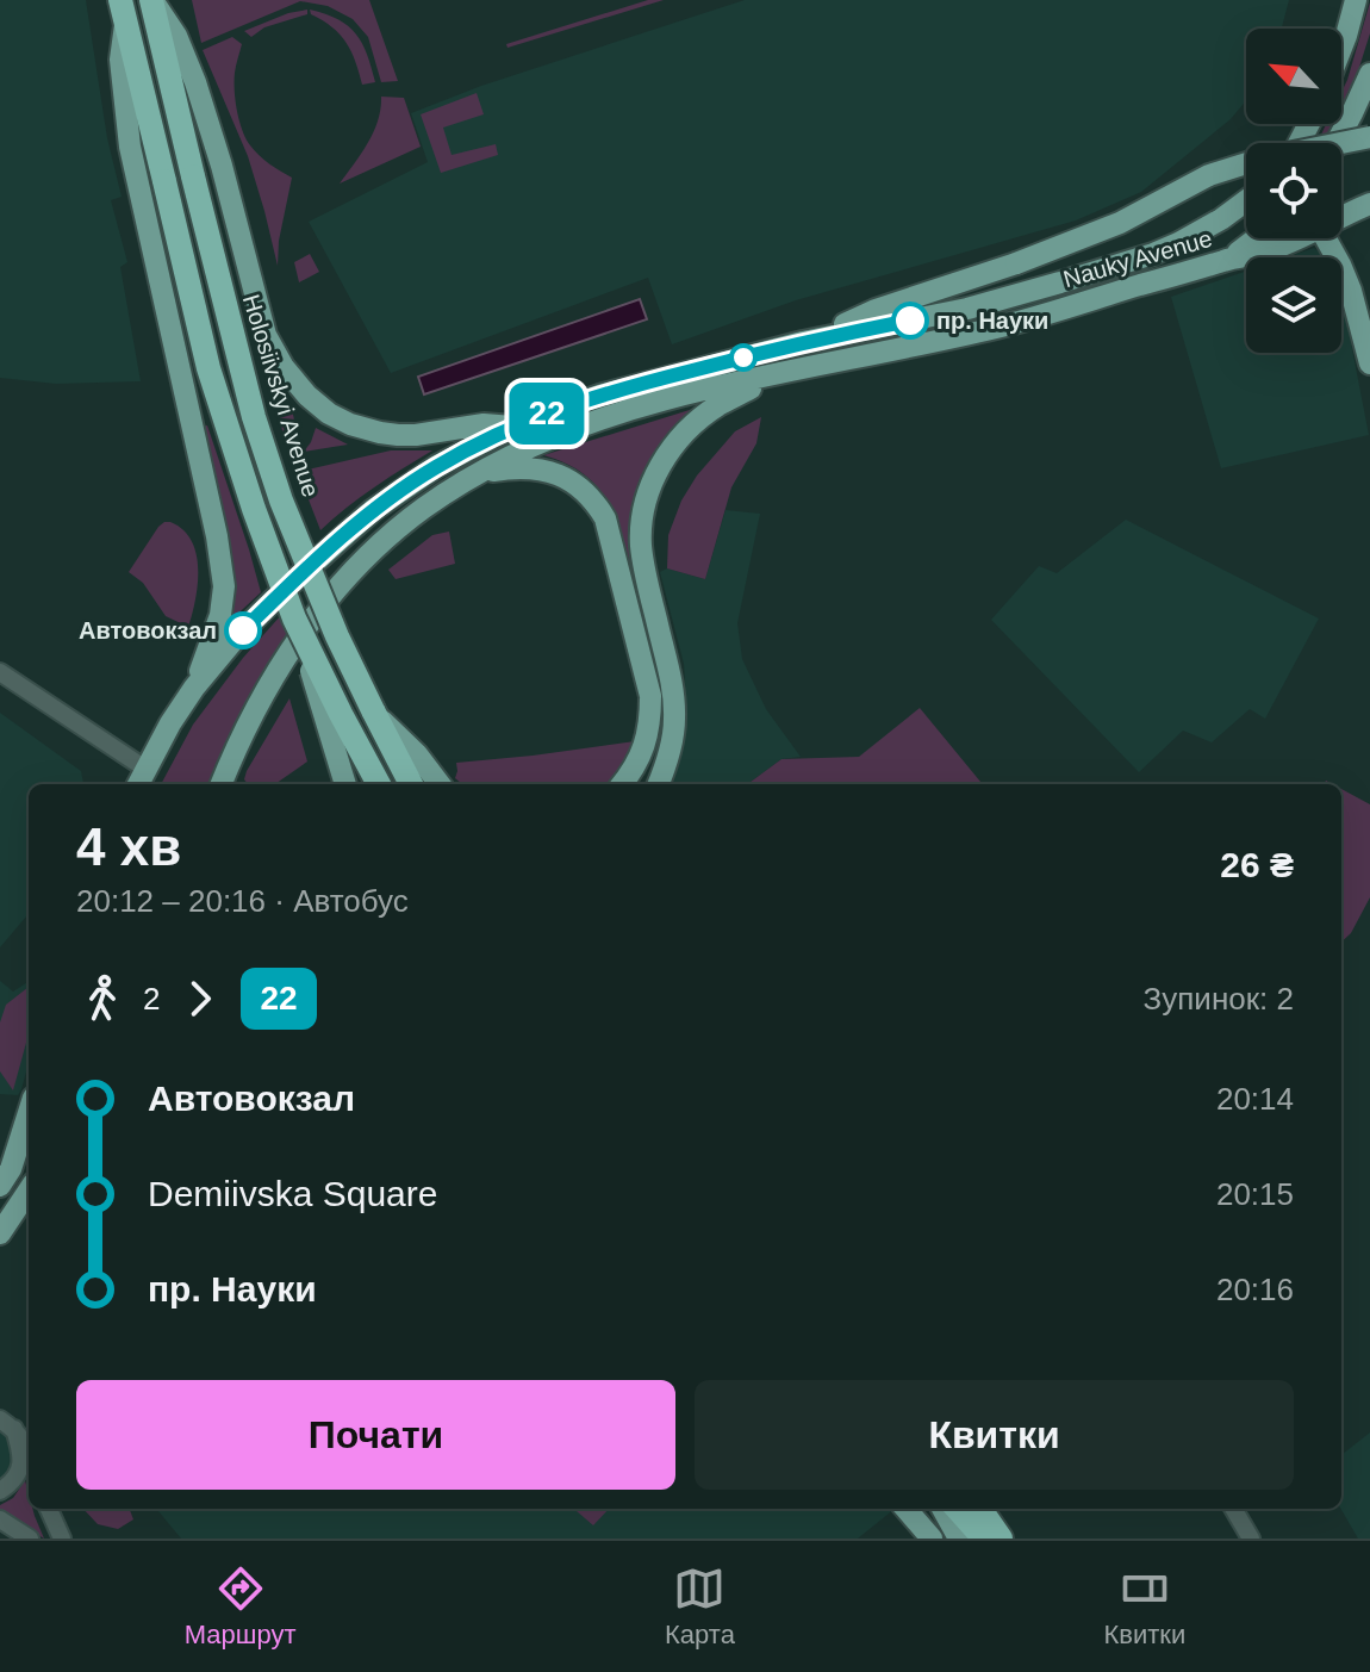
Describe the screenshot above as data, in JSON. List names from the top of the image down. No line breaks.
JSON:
{"streets":{"highway":["Holosiivskyi Avenue"],"main road":["Nauky Avenue"]},"places":["пр. Науки","Автовокзал"],"lines":["bus line 22"],"north":"top left","page":{"on_map":"22","heading":["4 хв","20:12 – 20:16 · Автобус","26 ₴"],"legs":["2","22","Зупинок: 2"],"list":[{"name":"Автовокзал","value":"20:14"},{"name":"Demiivska Square","value":"20:15"},{"name":"пр. Науки","value":"20:16"}],"buttons":["Почати","Квитки"],"tabs":["Маршрут","Карта","Квитки"]}}
